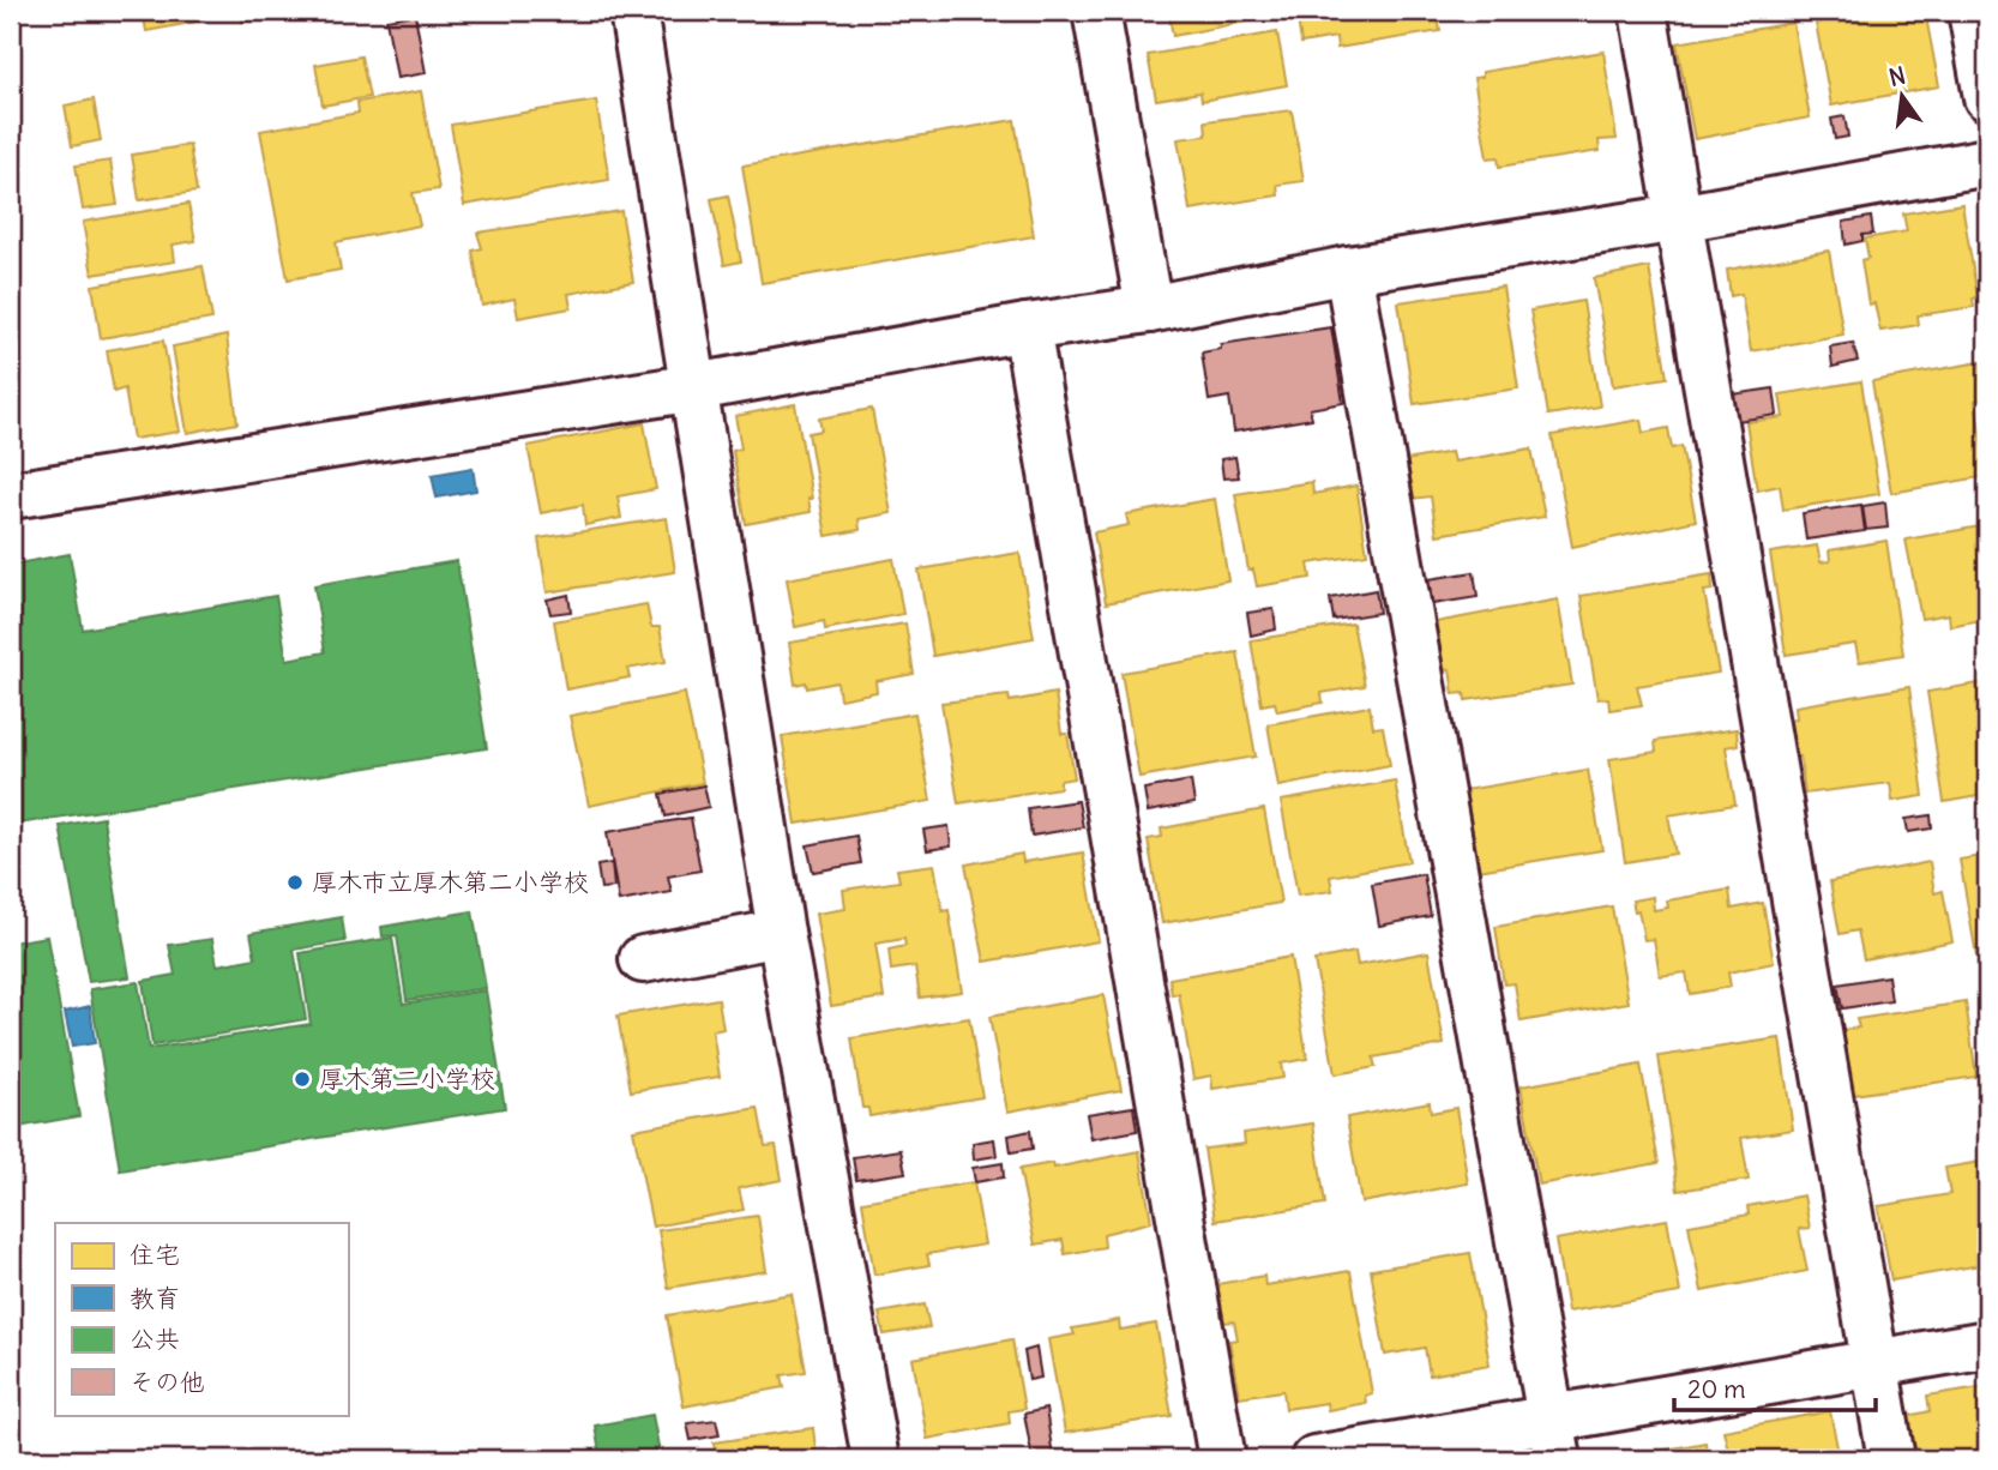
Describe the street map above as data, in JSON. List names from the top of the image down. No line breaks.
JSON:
{"places":["厚木市立厚木第二小学校","厚木第二小学校"],"legend":["住宅","教育","公共","その他"],"scale_bar":"20 m","north":"top"}
